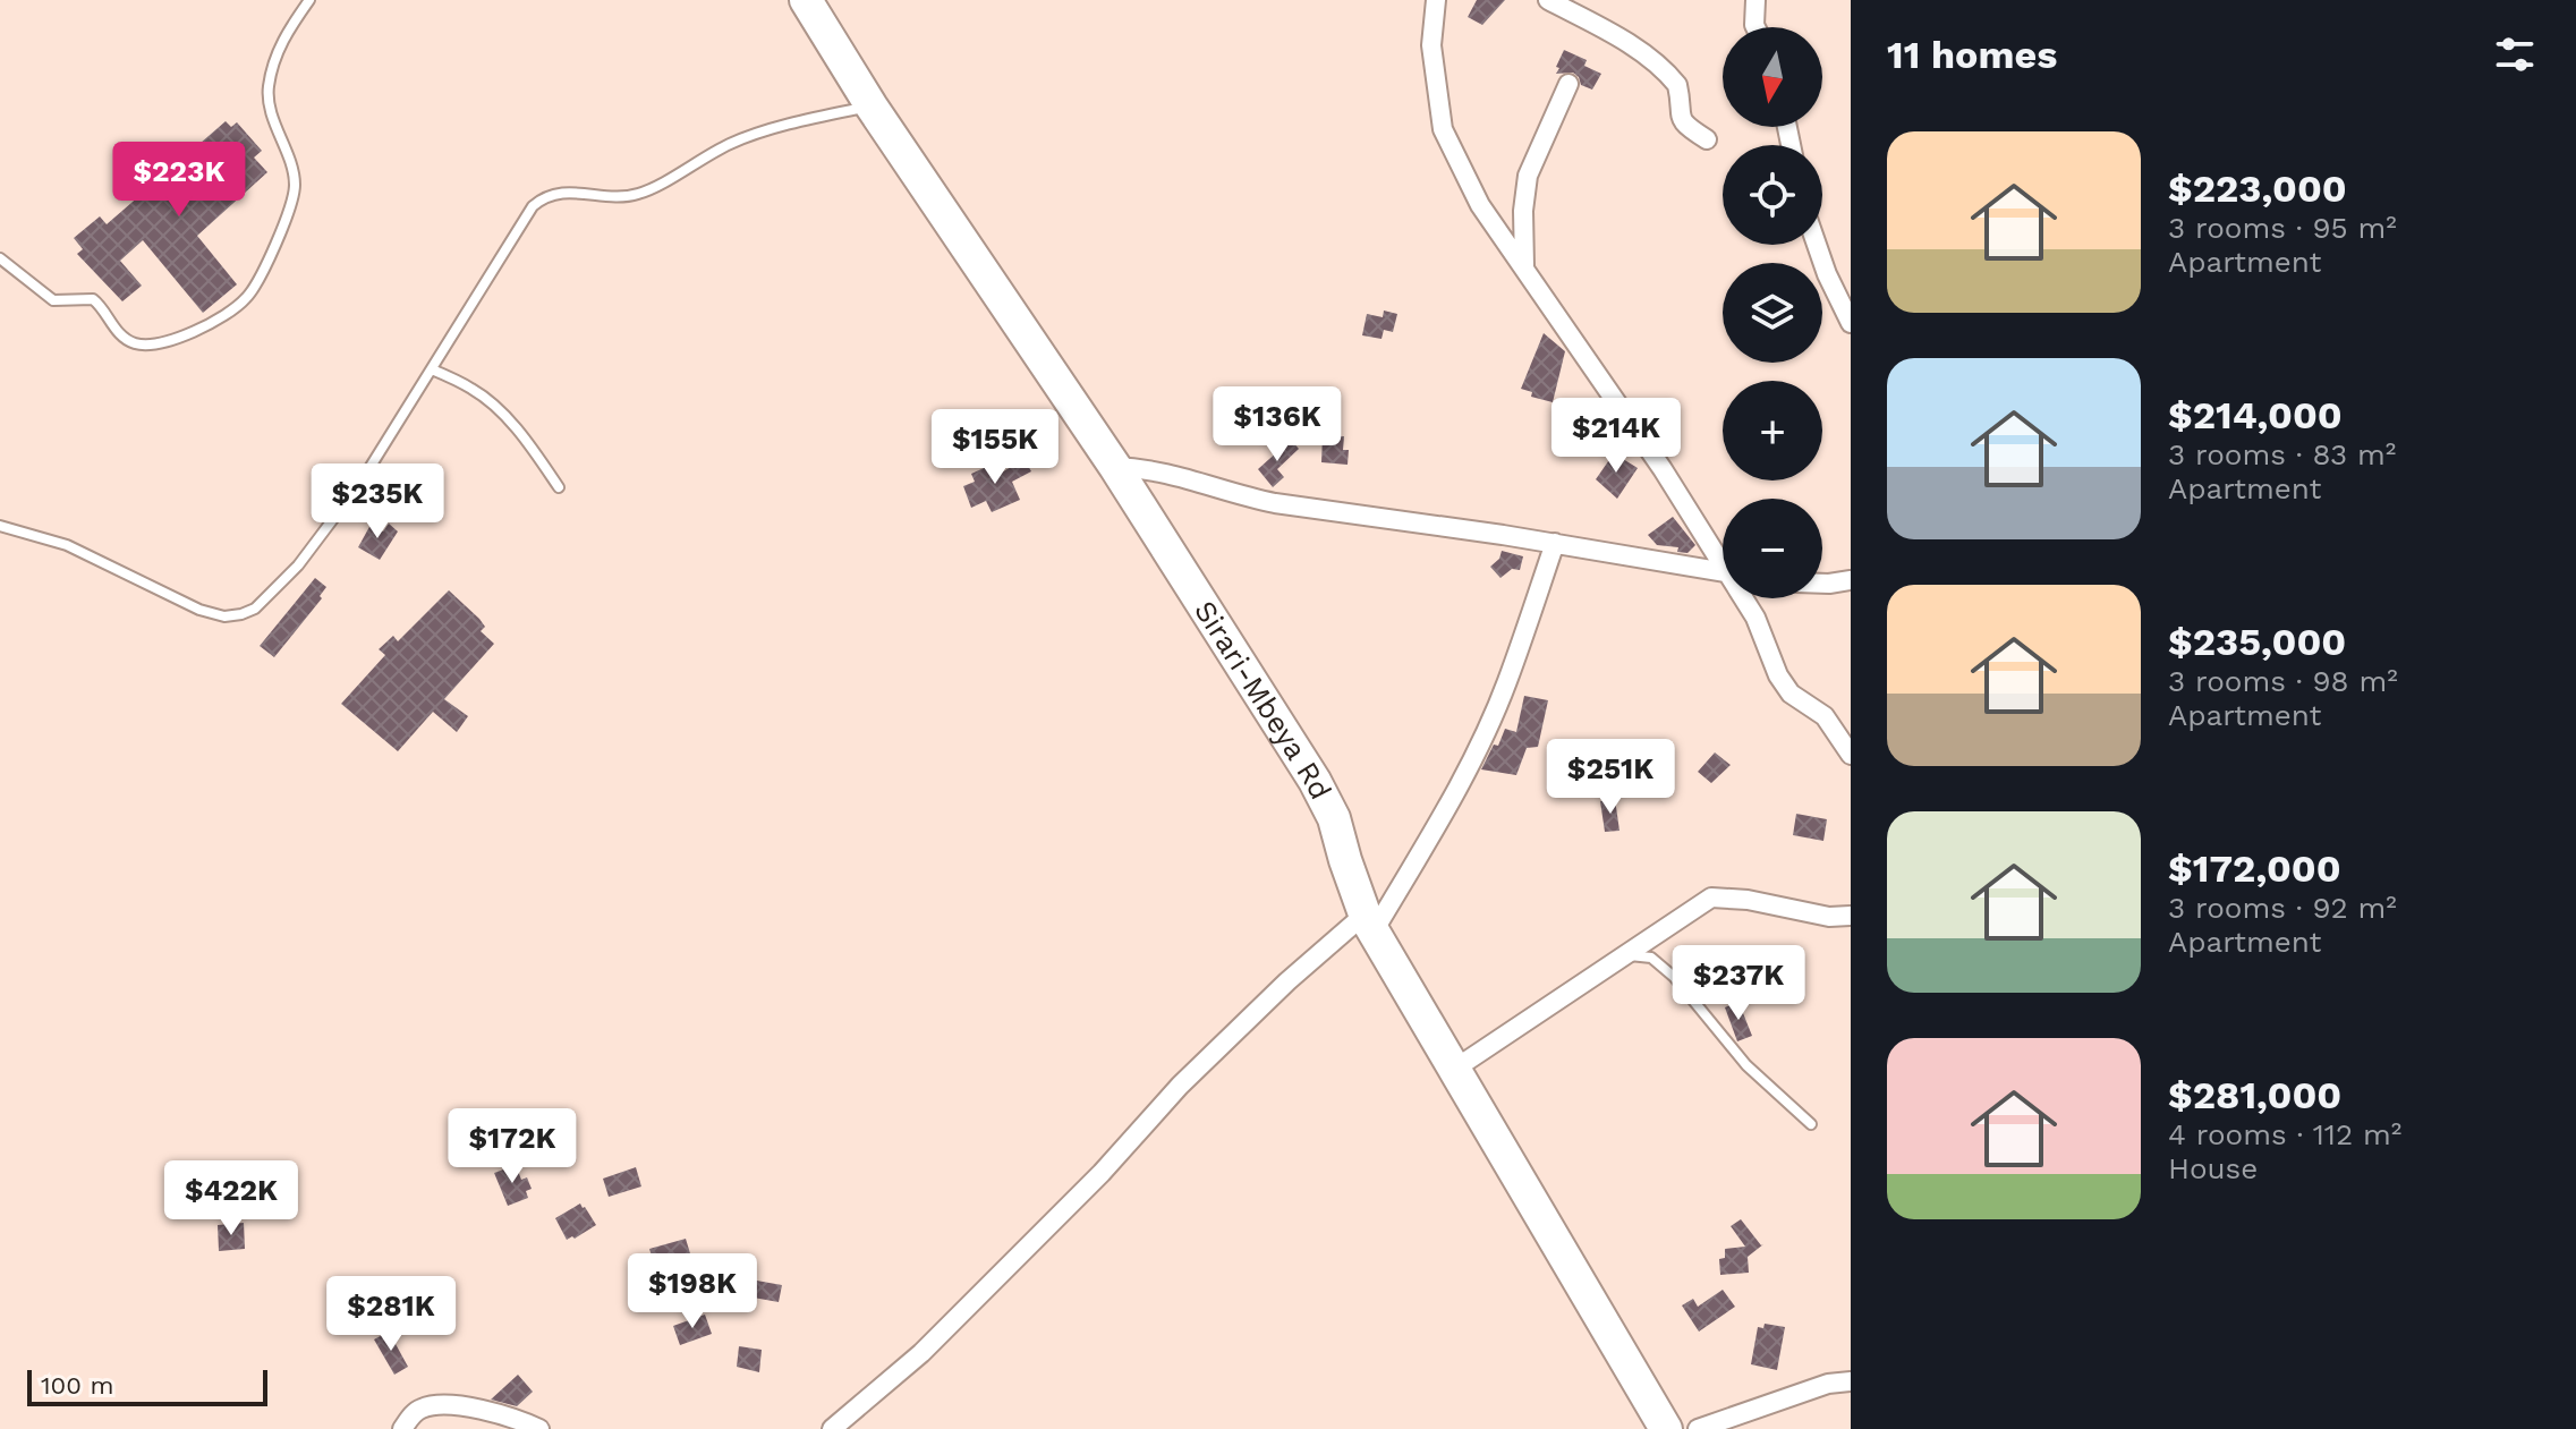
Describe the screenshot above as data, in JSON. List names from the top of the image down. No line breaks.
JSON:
{"streets":{"highway":["Sirari-Mbeya Rd"]},"scale_bar":"100 m","north":"bottom","page":{"heading":"11 homes","map_buttons":["+","−"],"list":[{"name":"$223,000","note":"3 rooms · 95 m² · Apartment"},{"name":"$214,000","note":"3 rooms · 83 m² · Apartment"},{"name":"$235,000","note":"3 rooms · 98 m² · Apartment"},{"name":"$172,000","note":"3 rooms · 92 m² · Apartment"},{"name":"$281,000","note":"4 rooms · 112 m² · House"}],"price":["$223K","$136K","$214K","$155K","$235K","$251K","$237K","$172K","$422K","$198K","$281K"],"scale":"100 m"}}
